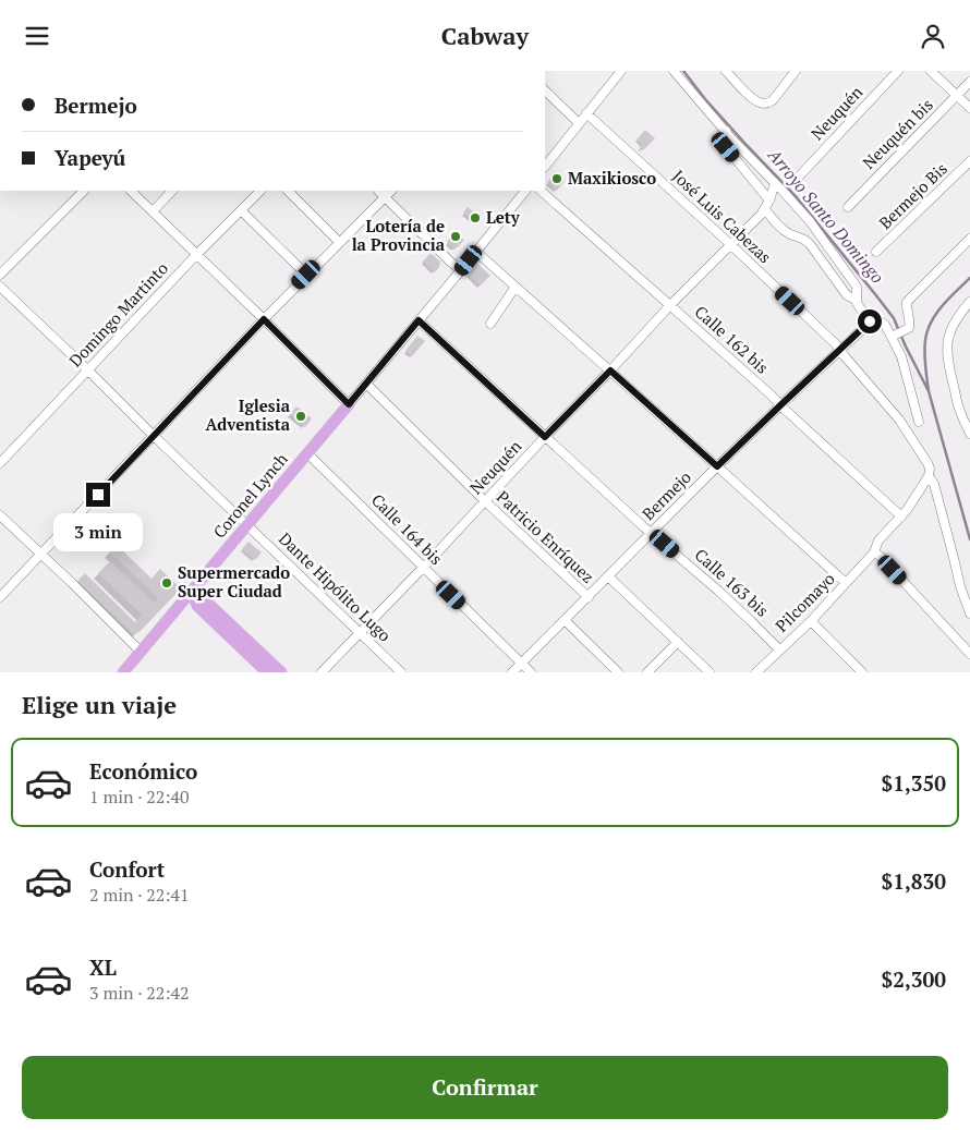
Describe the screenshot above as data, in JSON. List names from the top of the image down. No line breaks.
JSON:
{"streets":{"main road":["Coronel Lynch"],"street":["Neuquén","Neuquén bis","Bermejo Bis","José Luis Cabezas","Domingo Martinto","Calle 162 bis","Bermejo","Calle 164 bis","Patricio Enríquez","Calle 163 bis","Dante Hipólito Lugo","Pilcomayo"]},"crossings":[["Neuquén","José Luis Cabezas"],["Neuquén","Calle 162 bis"],["Neuquén","Calle 164 bis"],["Neuquén","Patricio Enríquez"],["Neuquén","Calle 163 bis"],["Neuquén","Dante Hipólito Lugo"],["José Luis Cabezas","Bermejo"],["José Luis Cabezas","Pilcomayo"],["Domingo Martinto","Dante Hipólito Lugo"],["Calle 162 bis","Bermejo"],["Calle 162 bis","Pilcomayo"],["Coronel Lynch","Calle 164 bis"],["Coronel Lynch","Patricio Enríquez"],["Coronel Lynch","Calle 163 bis"],["Coronel Lynch","Dante Hipólito Lugo"],["Bermejo","Calle 164 bis"],["Bermejo","Patricio Enríquez"],["Bermejo","Calle 163 bis"],["Calle 163 bis","Pilcomayo"]],"water":["Arroyo Santo Domingo"],"places":["Maxikiosco","Lety","Lotería de la Provincia","Iglesia Adventista","Supermercado Super Ciudad"],"page":{"header":"Cabway","banner":["Bermejo","Yapeyú"],"bubble":"3 min","heading":"Elige un viaje","list":[{"name":"Económico","note":"1 min · 22:40","value":"$1,350"},{"name":"Confort","note":"2 min · 22:41","value":"$1,830"},{"name":"XL","note":"3 min · 22:42","value":"$2,300"}],"buttons":"Confirmar"}}
